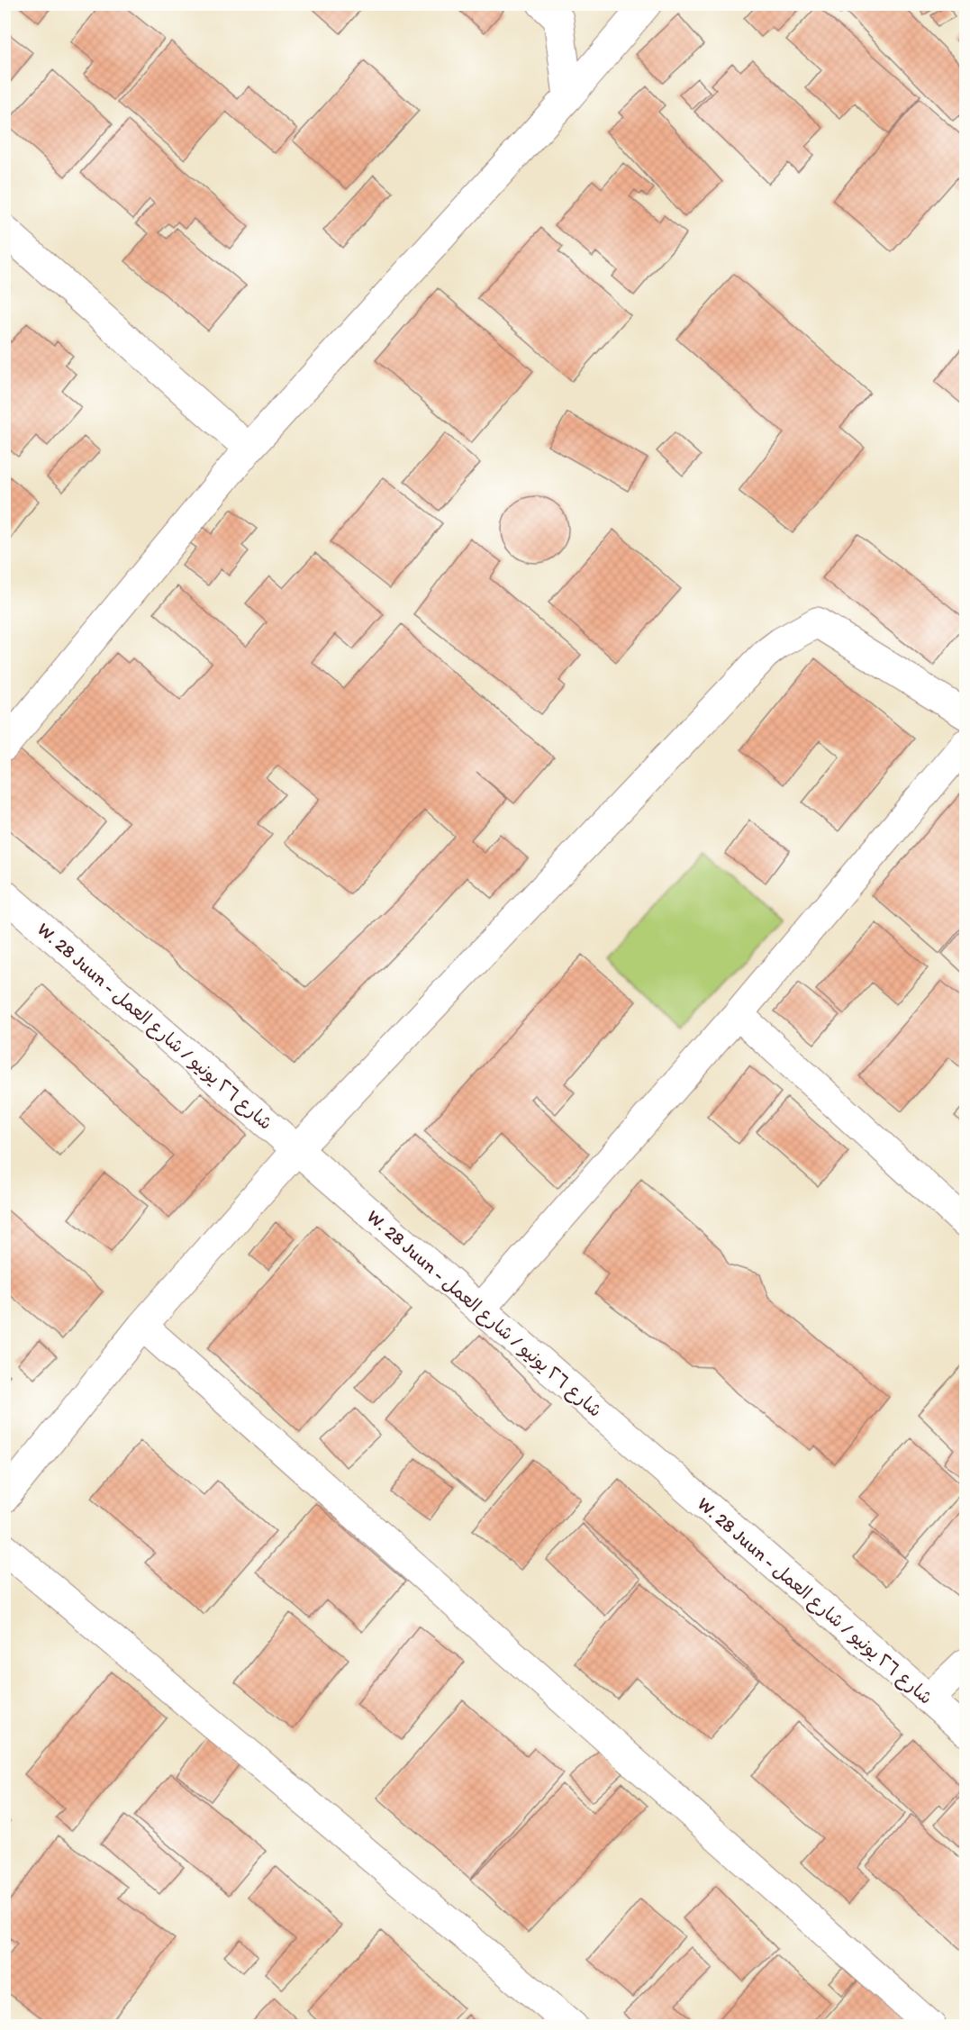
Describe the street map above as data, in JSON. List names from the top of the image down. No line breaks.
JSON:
{"streets":{"street":["W. 28 Juun - شارع ٢٦ يونيو / شارع العمل"]}}
